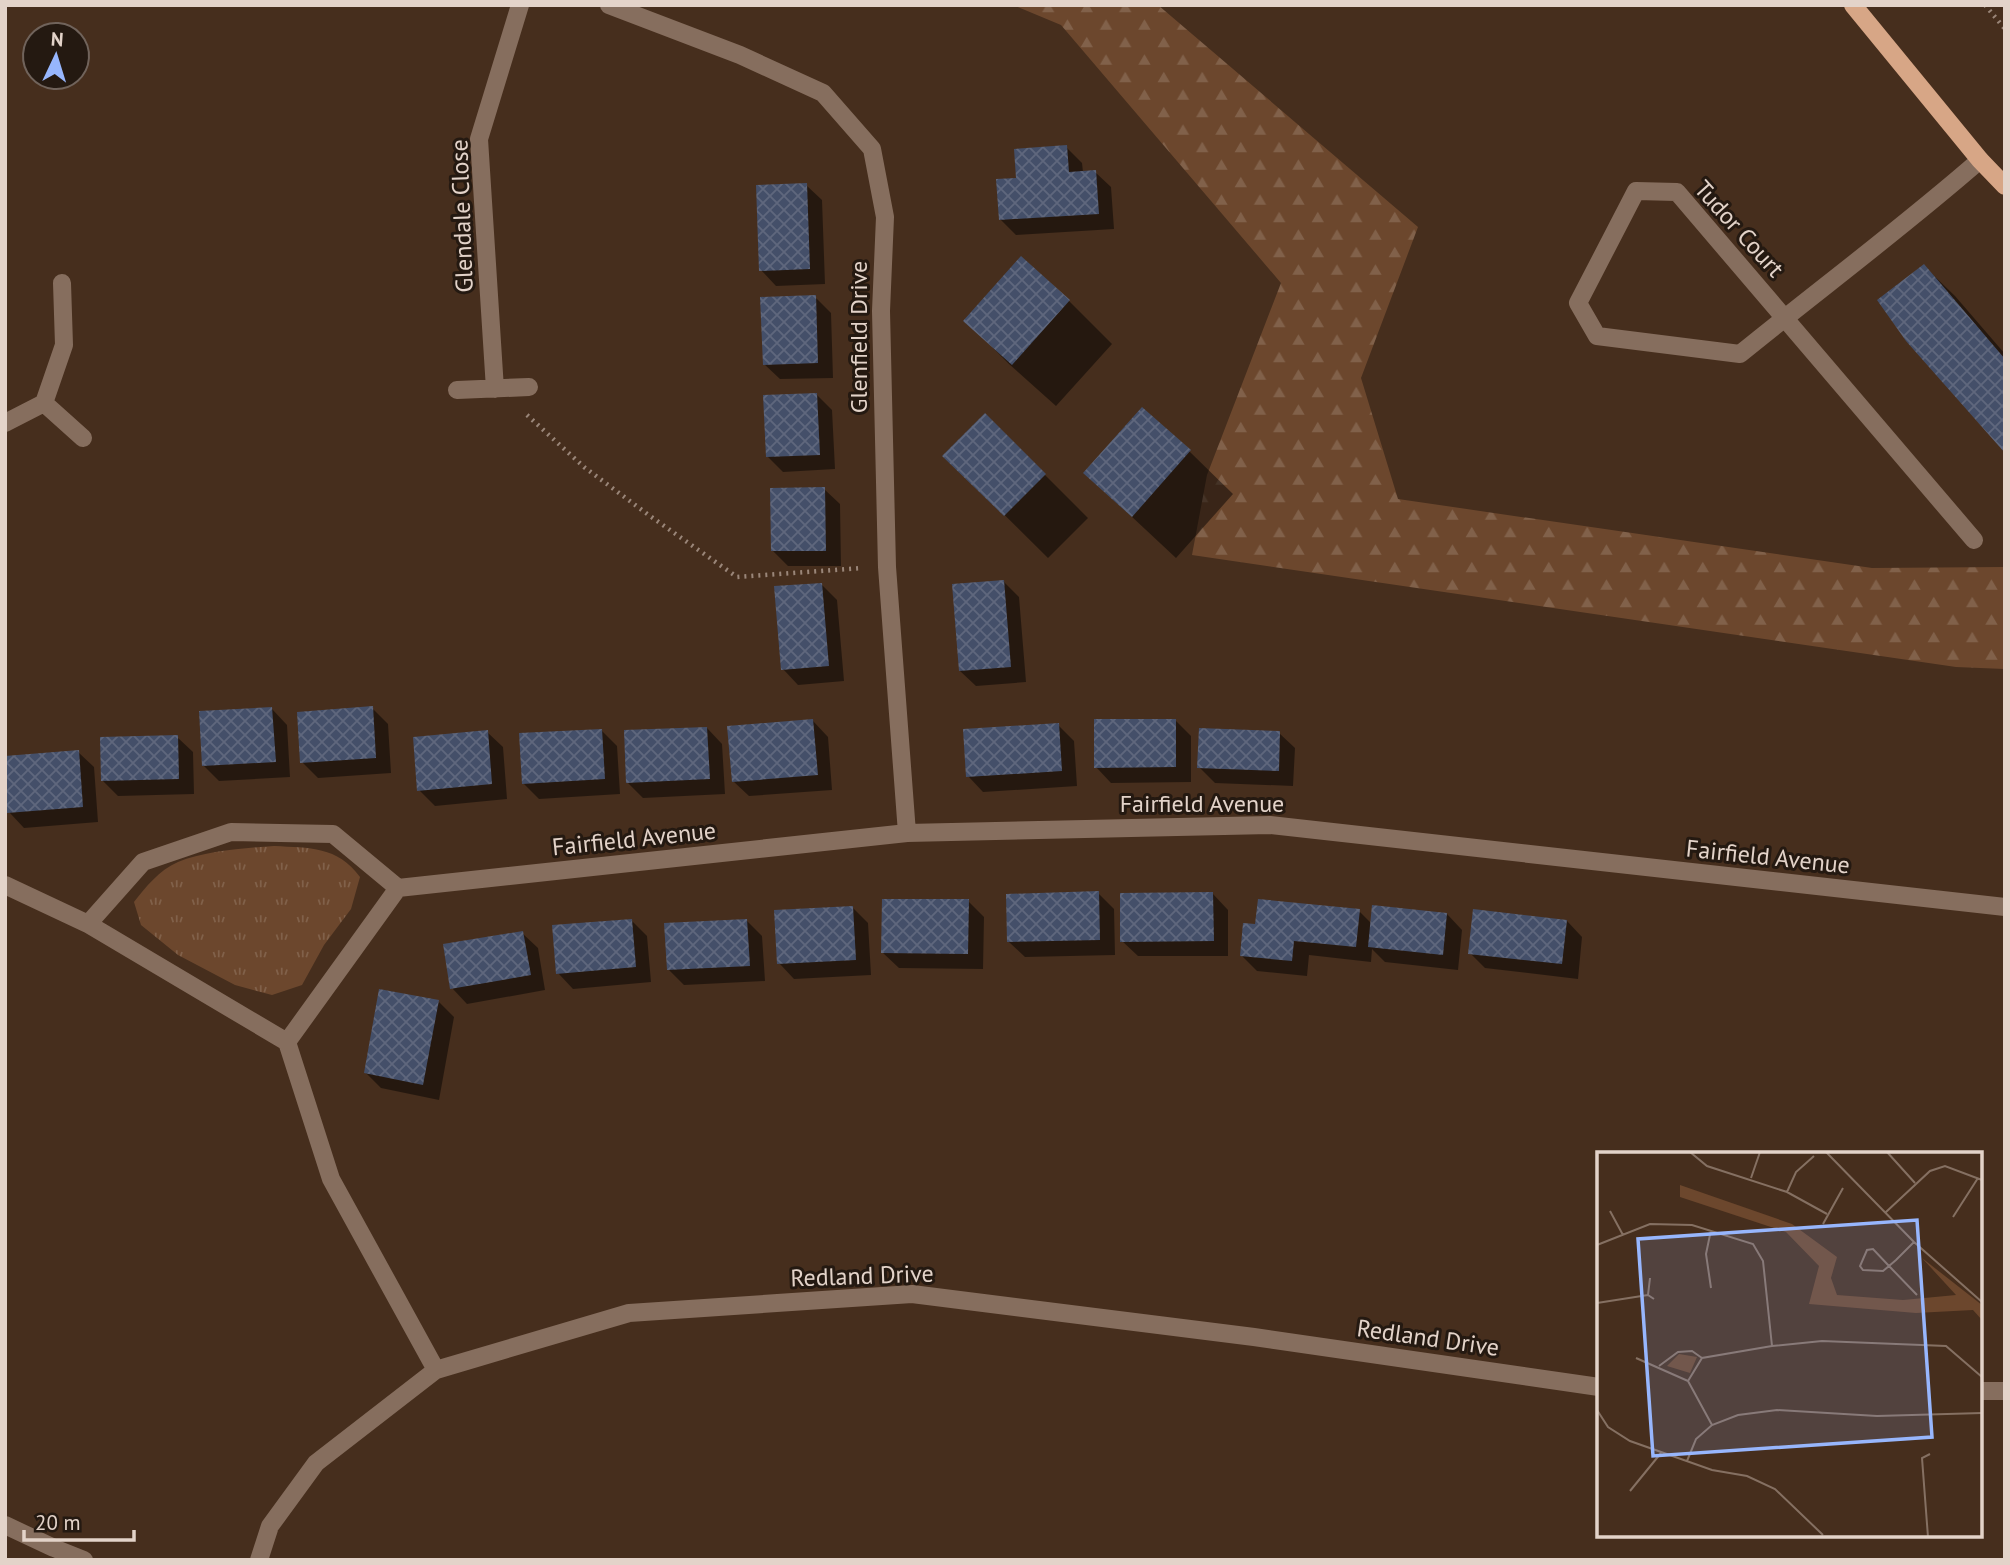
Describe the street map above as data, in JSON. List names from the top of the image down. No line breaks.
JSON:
{"streets":{"street":["Glendale Close","Tudor Court","Glenfield Drive","Fairfield Avenue","Redland Drive"]},"crossings":[["Glenfield Drive","Fairfield Avenue"]],"scale_bar":"20 m","north":"top"}
